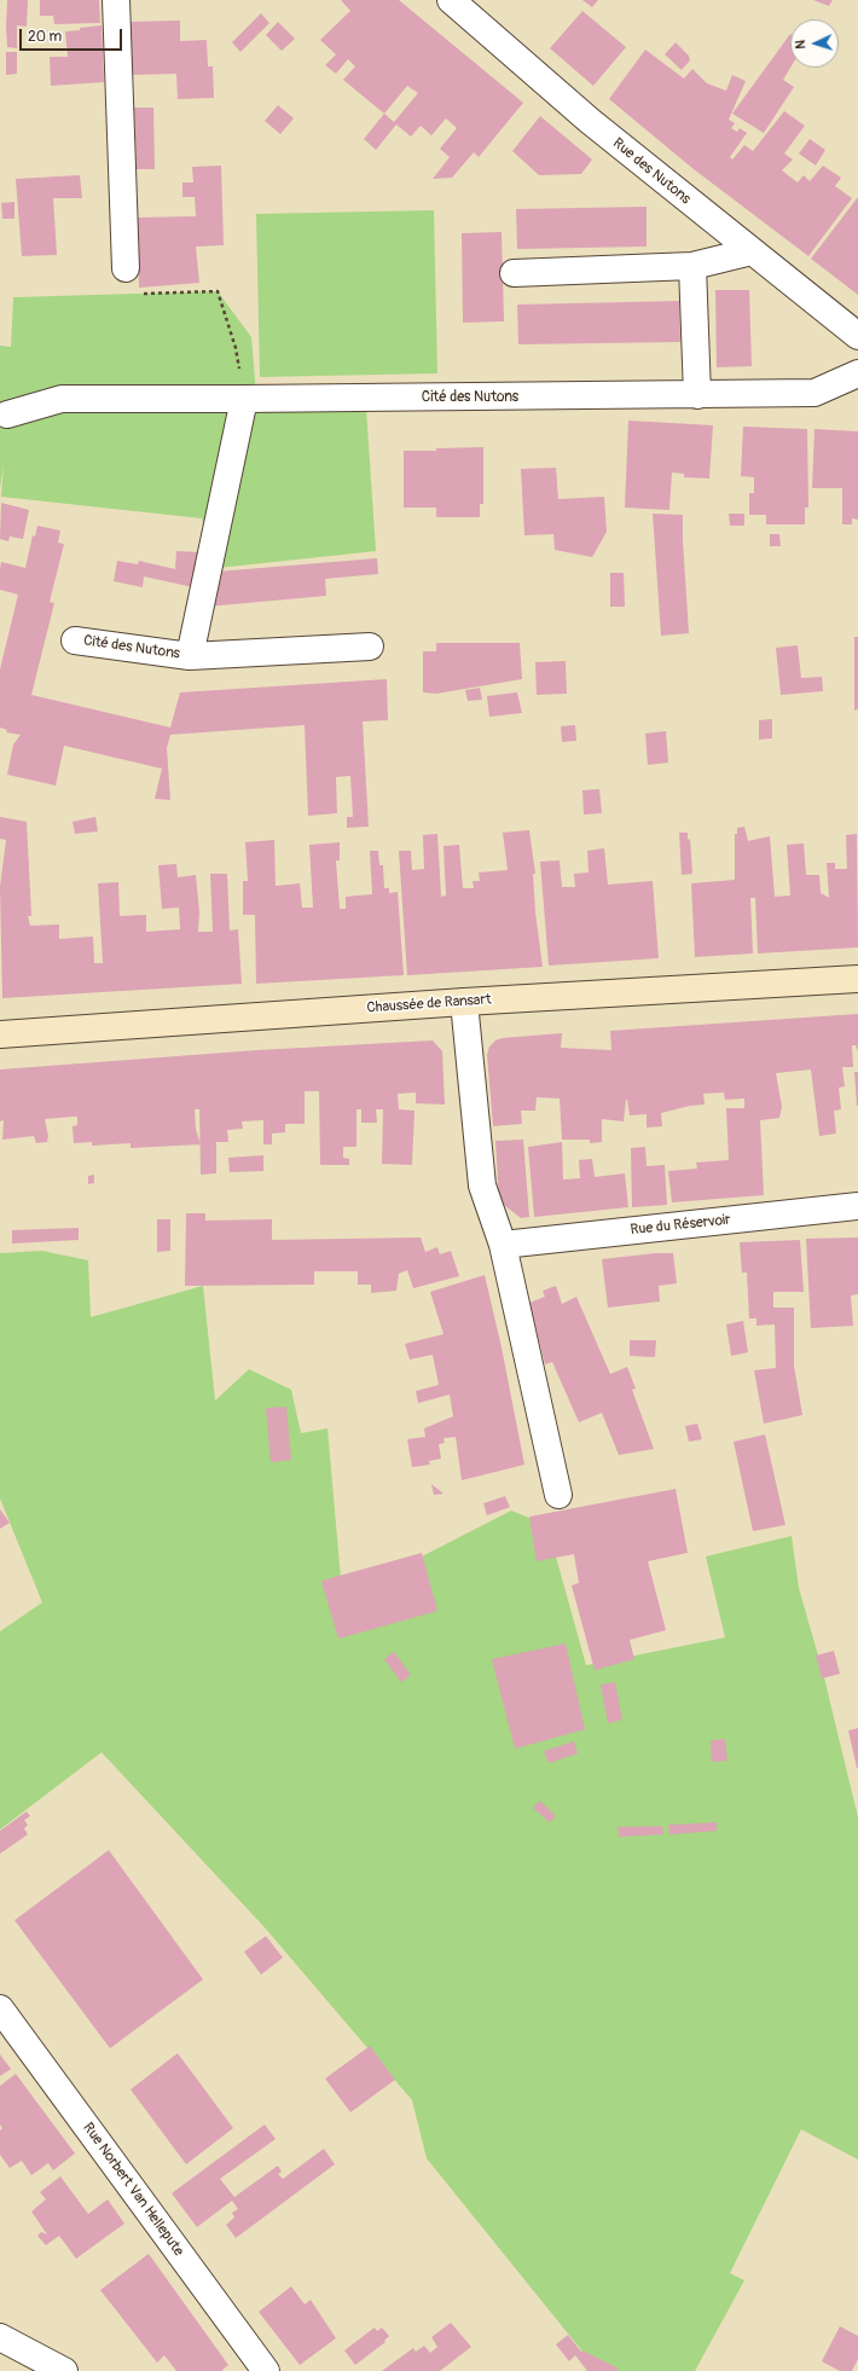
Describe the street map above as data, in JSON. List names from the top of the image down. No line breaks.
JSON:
{"streets":{"main road":["Chaussée de Ransart"],"street":["Rue des Nutons","Cité des Nutons","Rue du Réservoir","Rue Norbert Van Hellepute"]},"scale_bar":"20 m","north":"left"}
